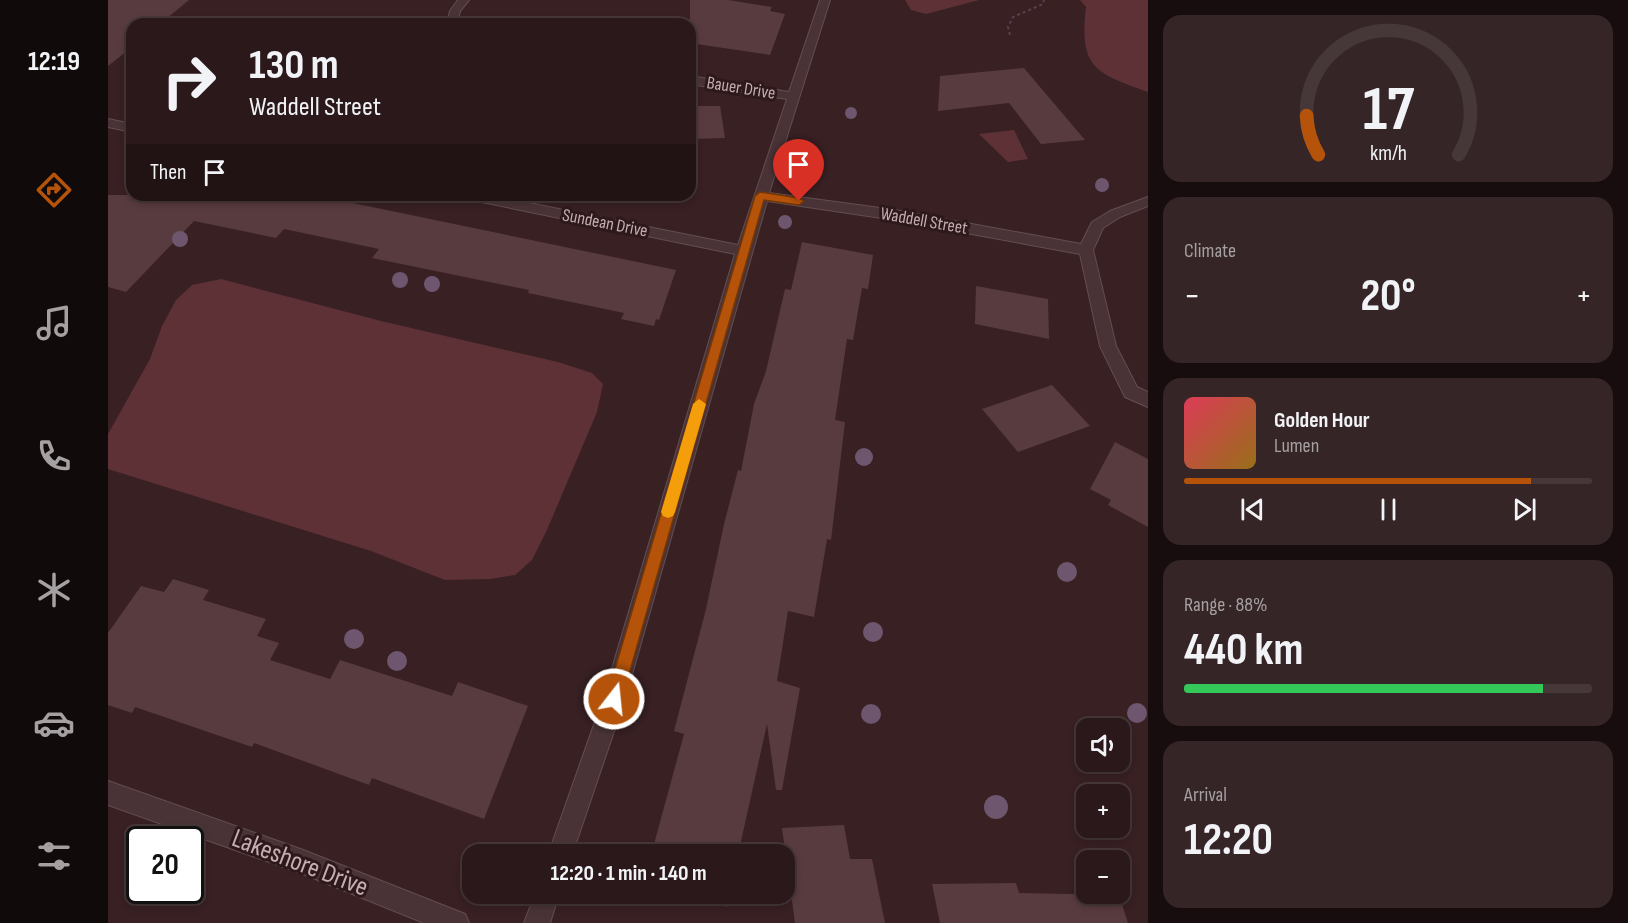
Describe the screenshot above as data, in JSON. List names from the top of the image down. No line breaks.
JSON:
{"streets":{"lane":["Bauer Drive","Waddell Street","Sundean Drive","Lakeshore Drive"]},"page":{"tabs":"12:19","turn":["130 m","Waddell Street"],"then":"Then","tile":["Climate",["Range · 88%","440 km"],["Arrival","12:20"]],"heat":["−","20°","+"],"song":["Golden Hour","Lumen"],"map_buttons":["+","−"],"limit":"20","trip":"12:20 · 1 min · 140 m","gauge":["17","km/h"]}}
